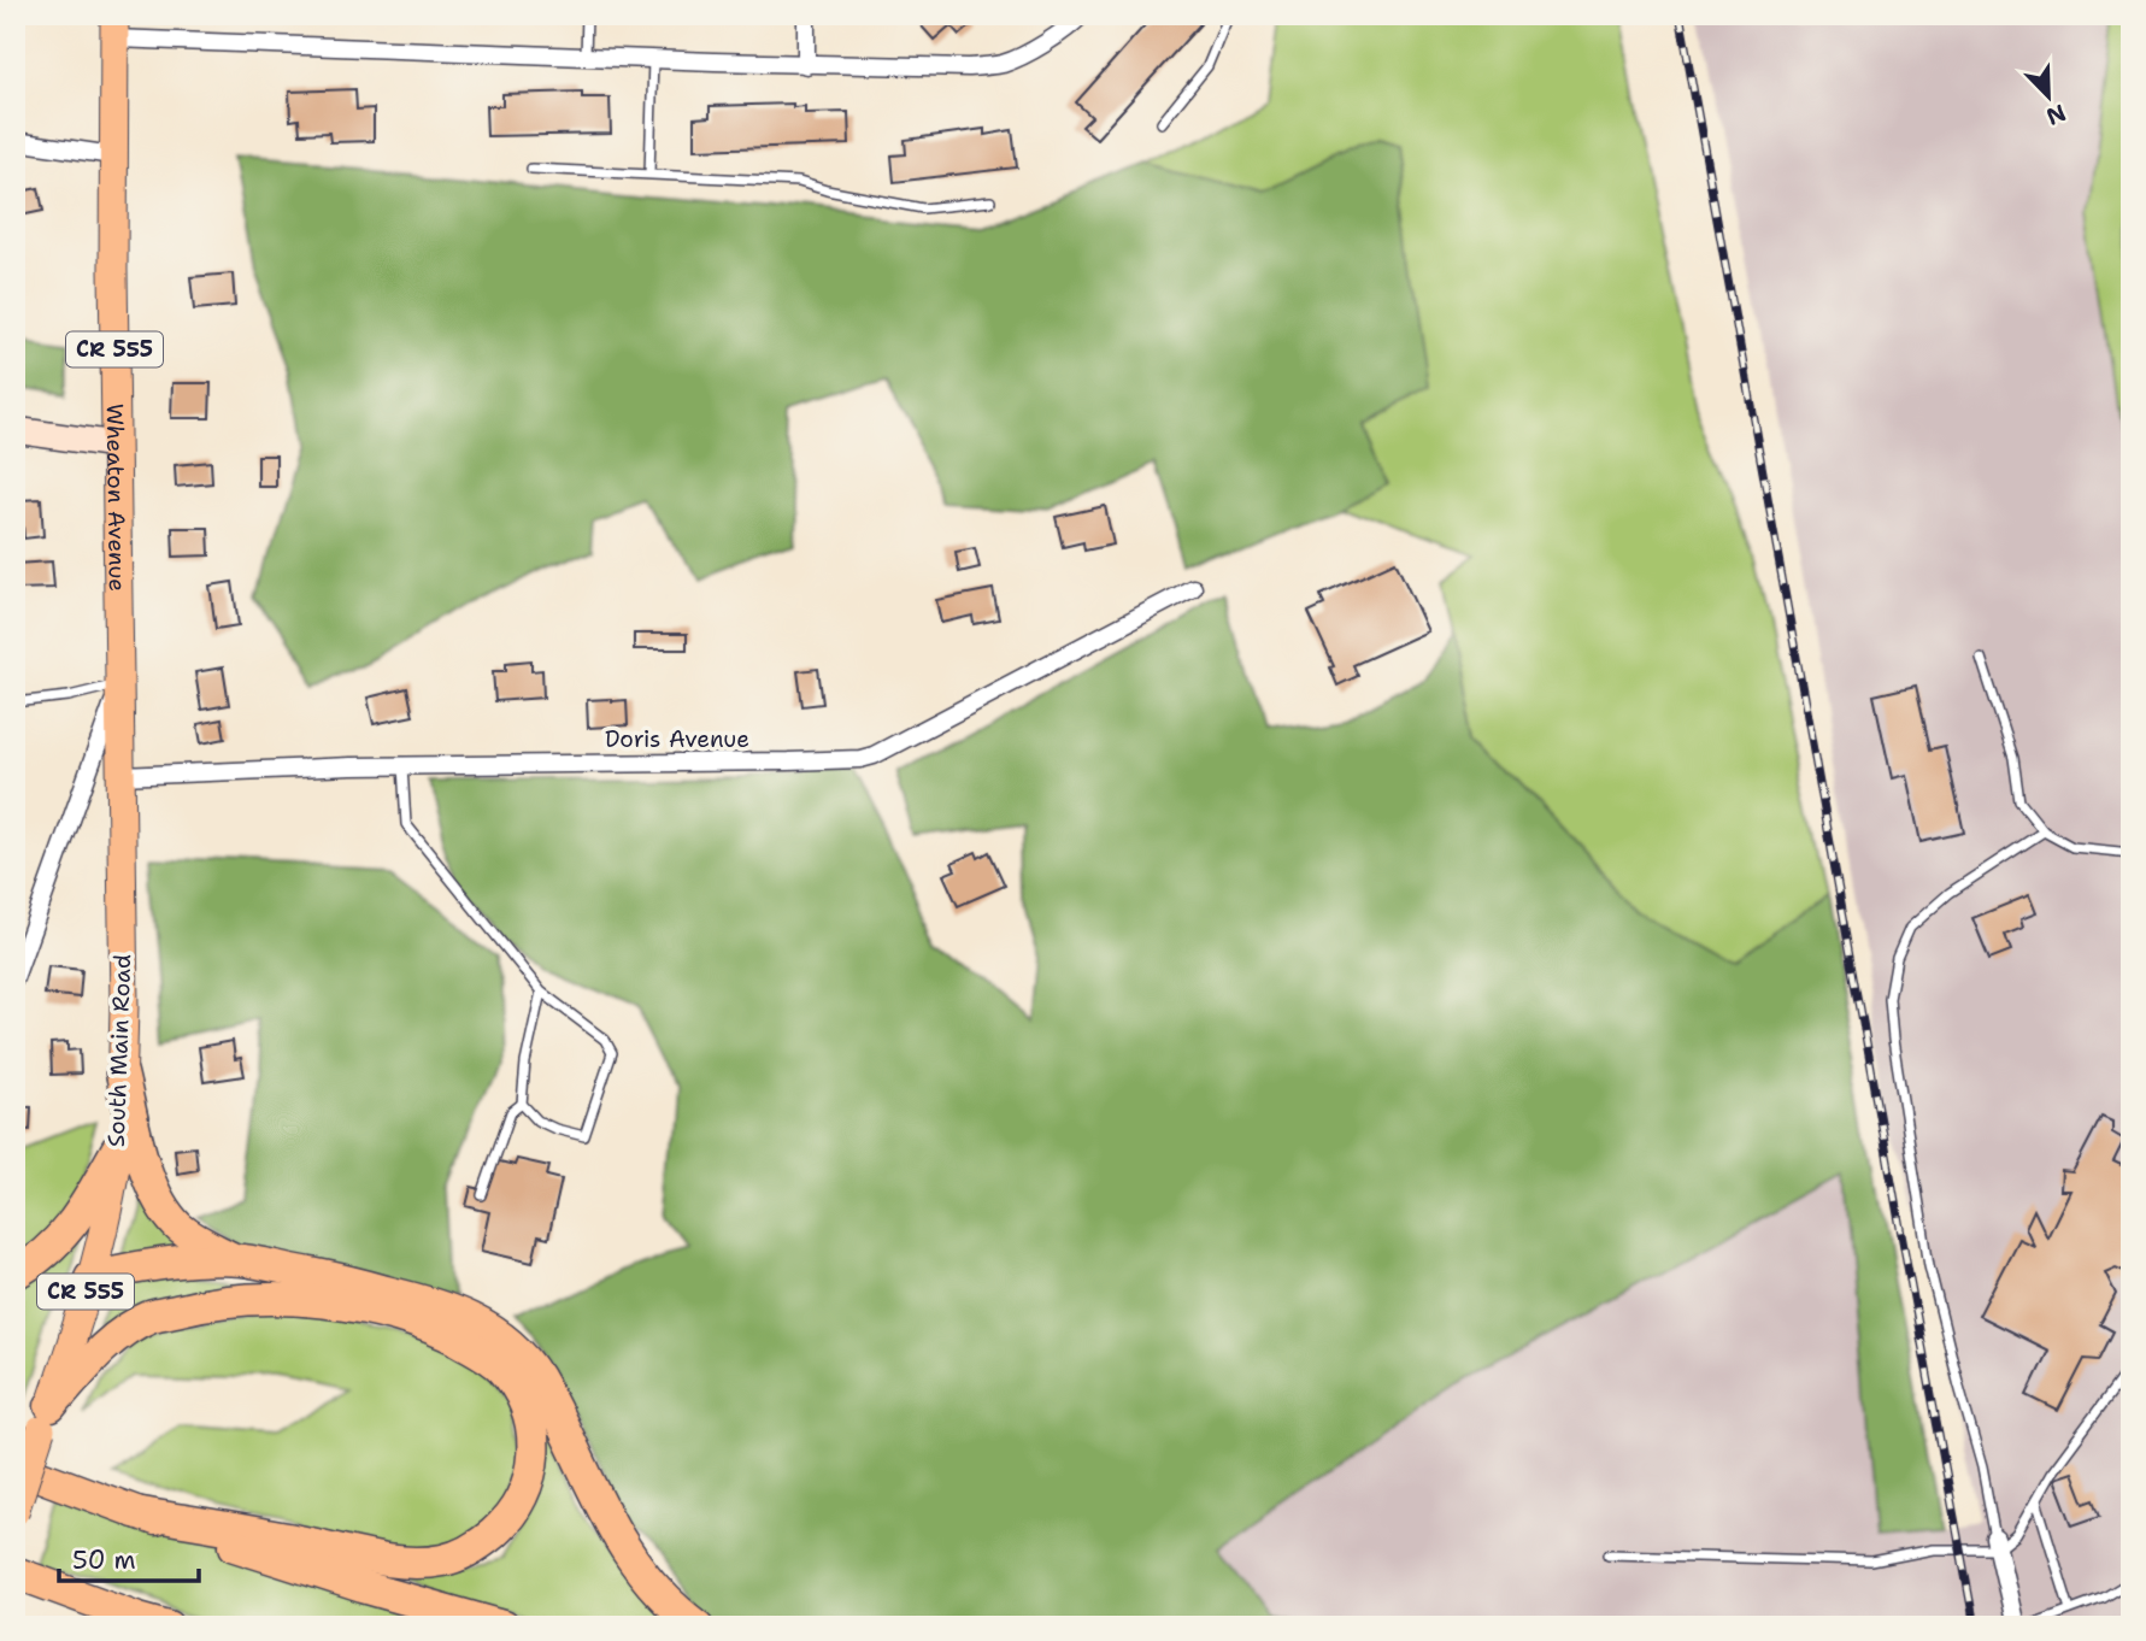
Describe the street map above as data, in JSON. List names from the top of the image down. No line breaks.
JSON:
{"streets":{"main road":["CR 555","Wheaton Avenue","South Main Road"],"street":["Doris Avenue"]},"crossings":[["Wheaton Avenue","Doris Avenue"],["Wheaton Avenue","South Main Road"],["Doris Avenue","South Main Road"]],"scale_bar":"50 m","north":"bottom right"}
